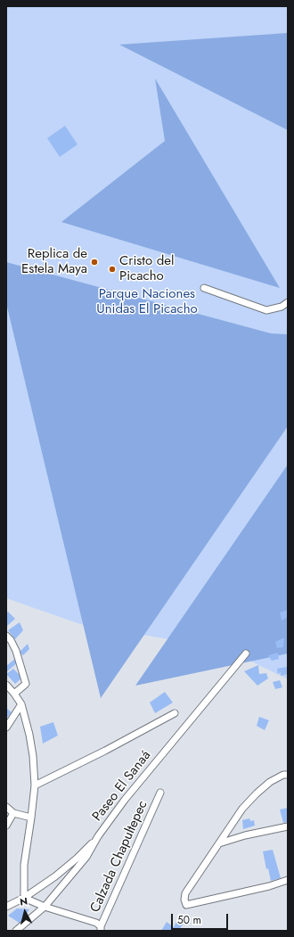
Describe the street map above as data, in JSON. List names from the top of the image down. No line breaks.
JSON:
{"streets":{"street":["Paseo El Sanaá","Calzada Chapultepec"]},"parks":["Parque Naciones Unidas El Picacho"],"places":["Replica de Estela Maya","Cristo del Picacho"],"scale_bar":"50 m","north":"top"}
